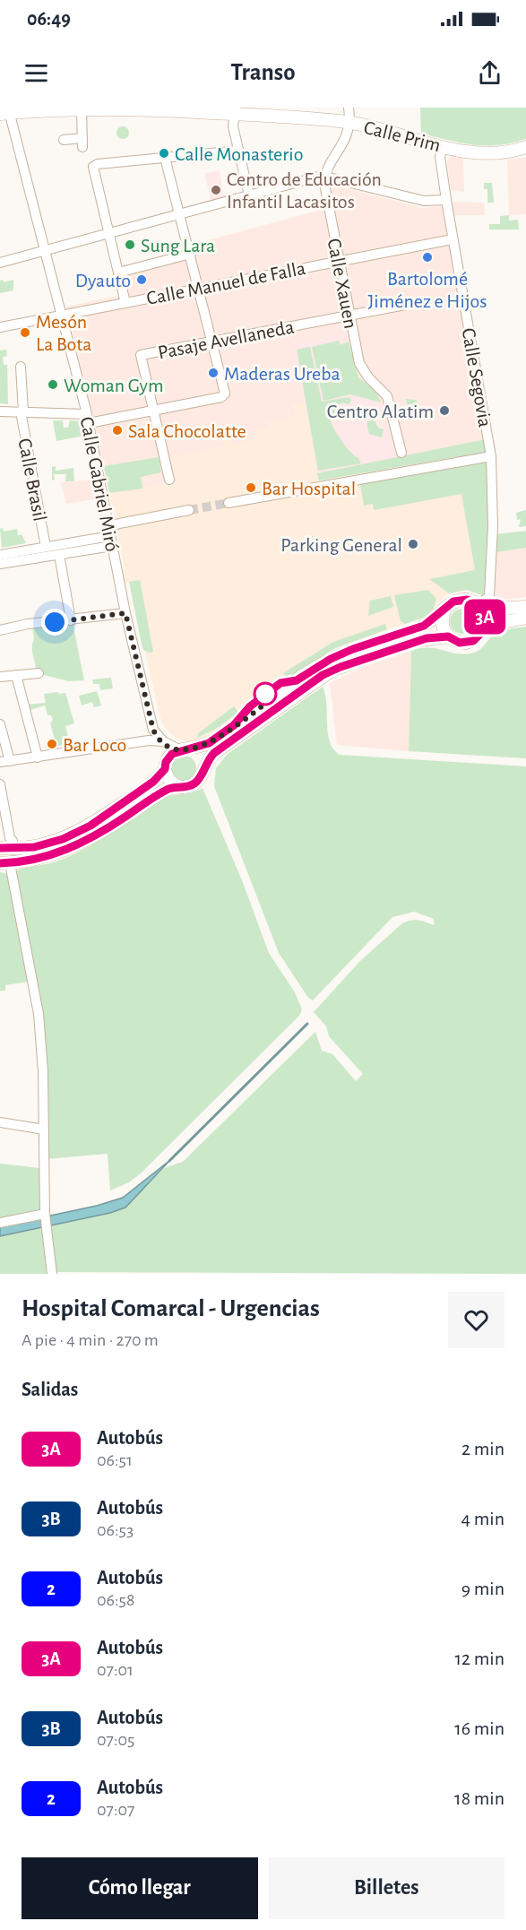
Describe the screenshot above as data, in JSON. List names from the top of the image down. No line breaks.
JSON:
{"streets":{"main road":["Calle Prim"],"street":["Calle Manuel de Falla","Calle Xauen","Pasaje Avellaneda","Calle Segovia","Calle Brasil","Calle Gabriel Miró"]},"crossings":[["Calle Prim","Calle Segovia"],["Calle Prim","Calle Gabriel Miró"],["Calle Manuel de Falla","Calle Xauen"],["Calle Manuel de Falla","Calle Segovia"],["Calle Manuel de Falla","Calle Gabriel Miró"],["Calle Xauen","Pasaje Avellaneda"]],"places":["Calle Monasterio","Centro de Educación Infantil Lacasitos","Sung Lara","Bartolomé Jiménez e Hijos","Dyauto","Mesón La Bota","Maderas Ureba","Woman Gym","Centro Alatim","Sala Chocolatte","Bar Hospital","Parking General","Bar Loco"],"lines":["bus line 3A"],"page":{"status":"06:49","header":"Transo","on_map":"3A","heading":[["Hospital Comarcal - Urgencias","A pie · 4 min · 270 m"],"Salidas"],"list":[{"mark":"3A","name":"Autobús","note":"06:51","value":"2 min"},{"mark":"3B","name":"Autobús","note":"06:53","value":"4 min"},{"mark":"2","name":"Autobús","note":"06:58","value":"9 min"},{"mark":"3A","name":"Autobús","note":"07:01","value":"12 min"},{"mark":"3B","name":"Autobús","note":"07:05","value":"16 min"},{"mark":"2","name":"Autobús","note":"07:07","value":"18 min"}],"buttons":["Cómo llegar","Billetes"]}}
